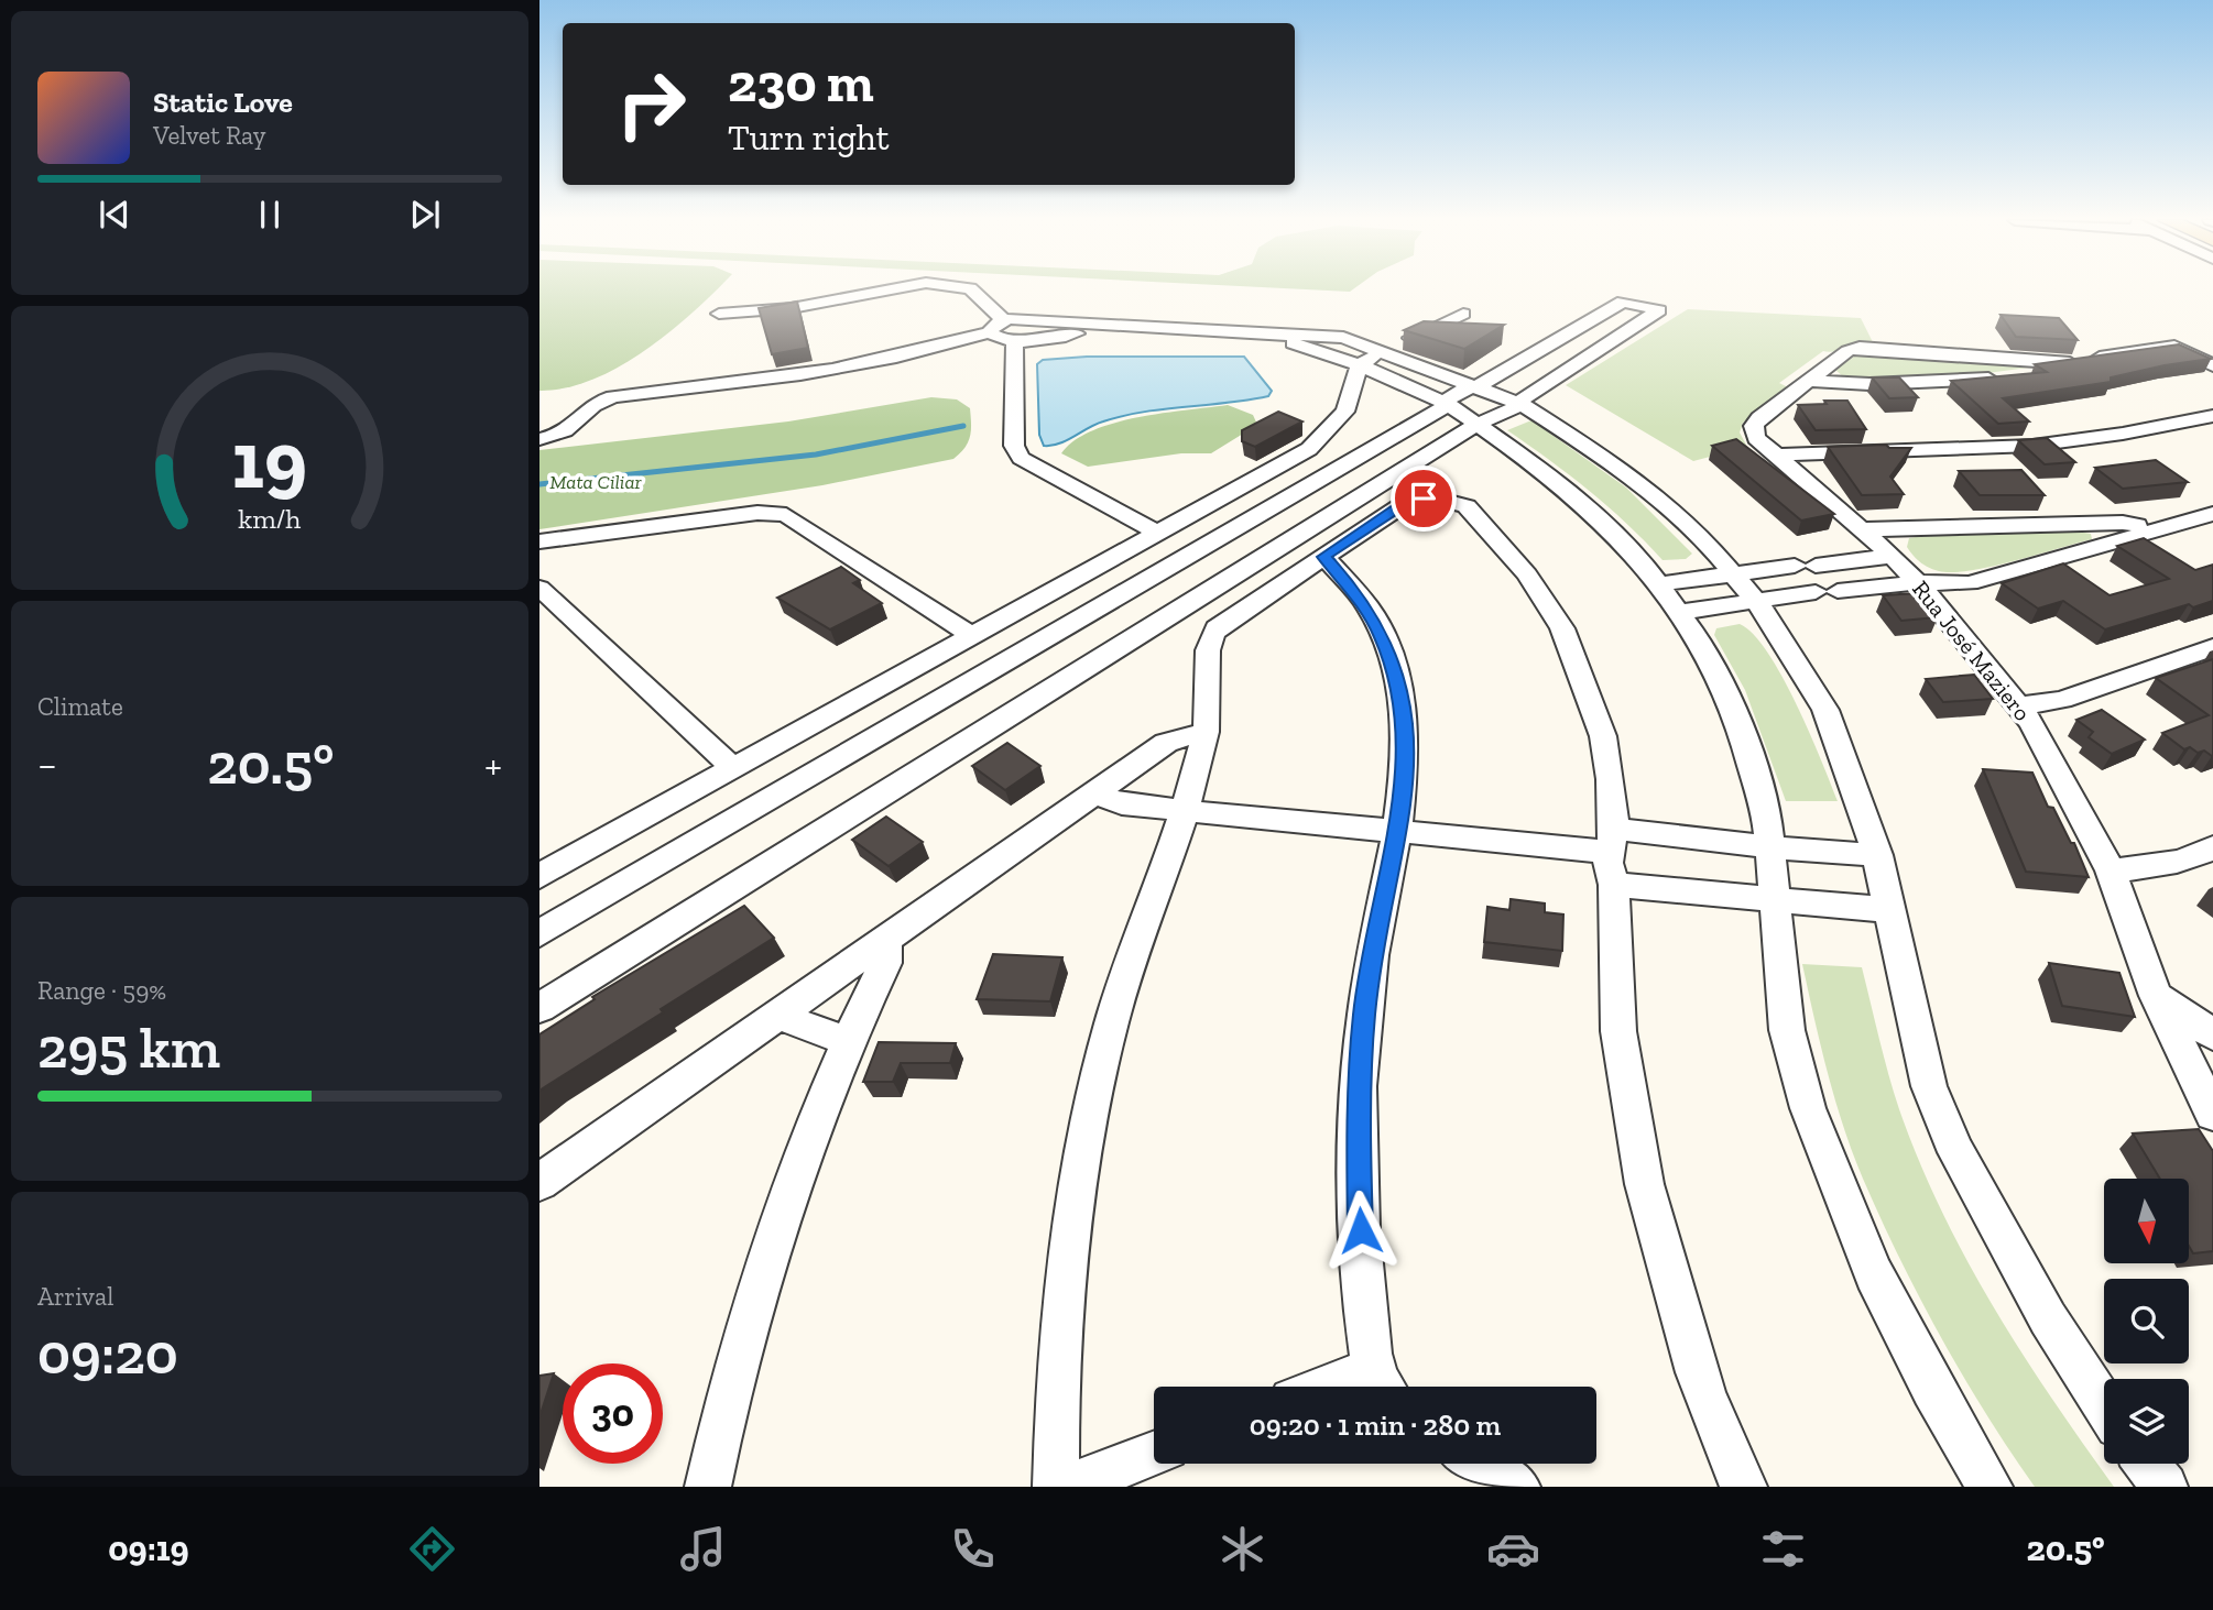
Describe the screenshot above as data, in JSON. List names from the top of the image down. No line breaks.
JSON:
{"streets":{"street":["Rua José Maziero"]},"parks":["Mata Ciliar"],"north":"bottom","page":{"turn":["230 m","Turn right"],"song":["Static Love","Velvet Ray"],"tile":["Climate",["Range · 59%","295 km"],["Arrival","09:20"]],"heat":["−","20.5°","+"],"limit":"30","trip":"09:20 · 1 min · 280 m","tabs":["09:19","20.5°"],"gauge":["19","km/h"]}}
